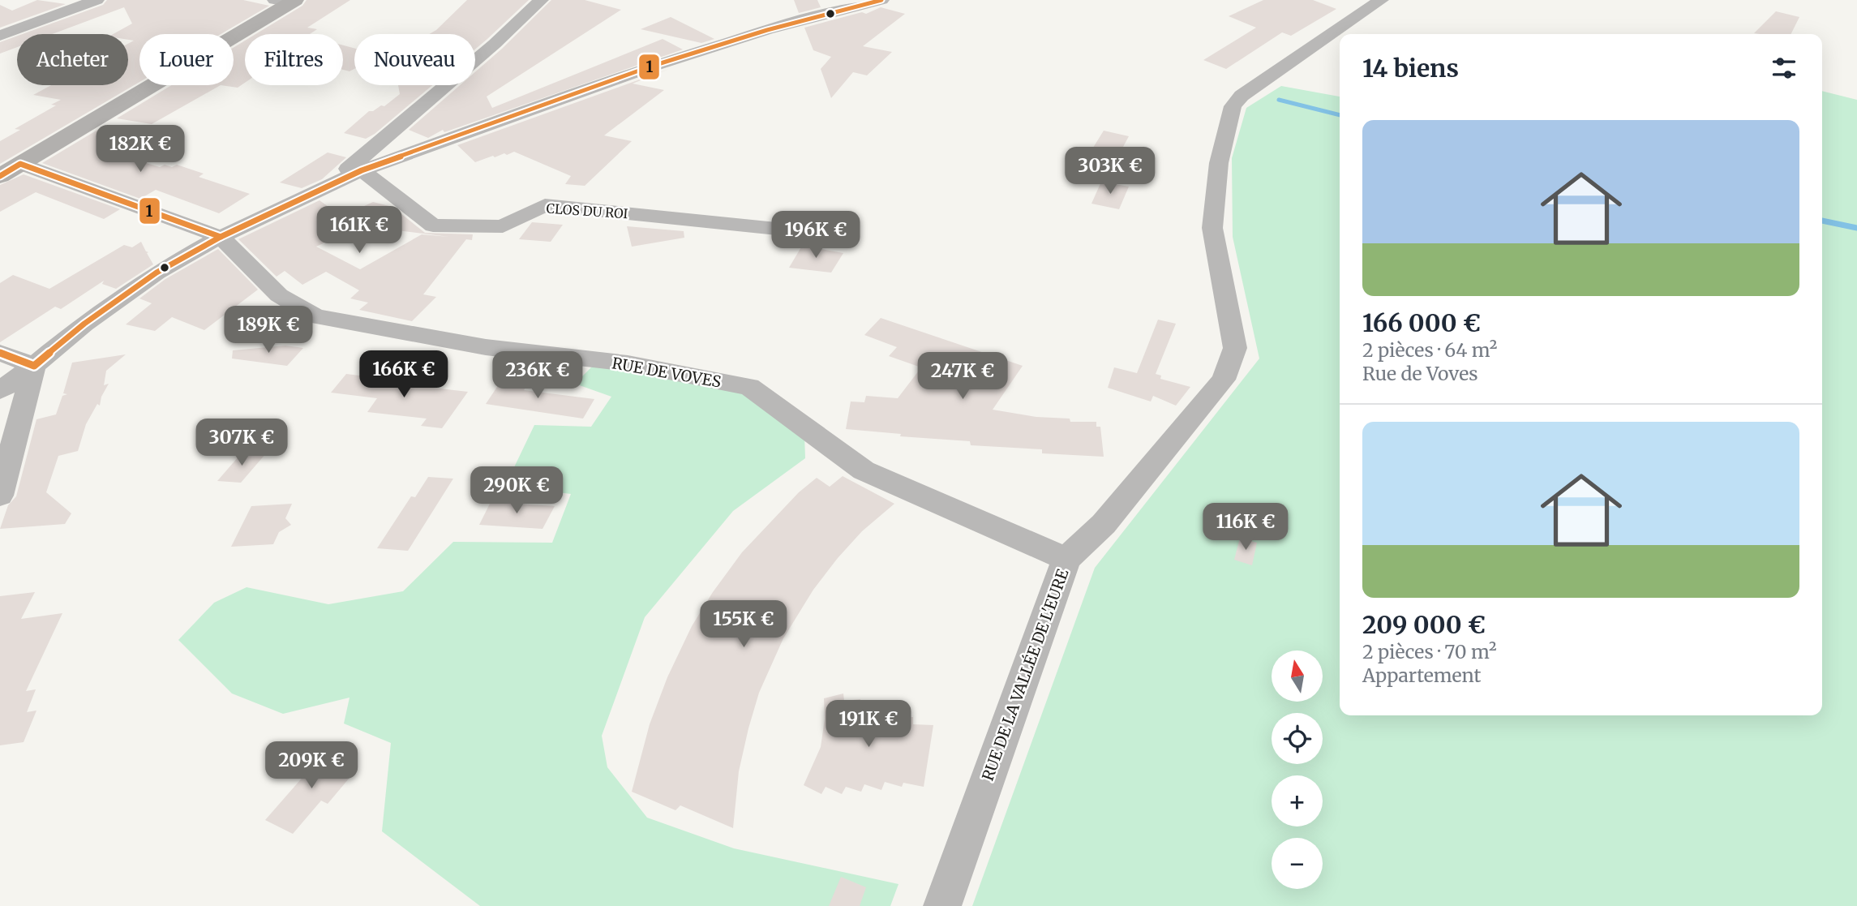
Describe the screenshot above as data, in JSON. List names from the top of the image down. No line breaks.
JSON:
{"streets":{"street":["CLOS DU ROI","RUE DE VOVES","RUE DE LA VALLÉE DE L'EURE"]},"crossings":[["RUE DE VOVES","RUE DE LA VALLÉE DE L'EURE"]],"lines":["transit line 1"],"north":"top","page":{"chip":["Acheter","Louer","Filtres","Nouveau"],"heading":"14 biens","list":[{"name":"166 000 €","note":"2 pièces · 64 m² · Rue de Voves"},{"name":"209 000 €","note":"2 pièces · 70 m² · Appartement"}],"price":["182K €","303K €","161K €","196K €","189K €","166K €","236K €","247K €","307K €","290K €","116K €","155K €","191K €","209K €"],"map_buttons":["+","−"]}}
